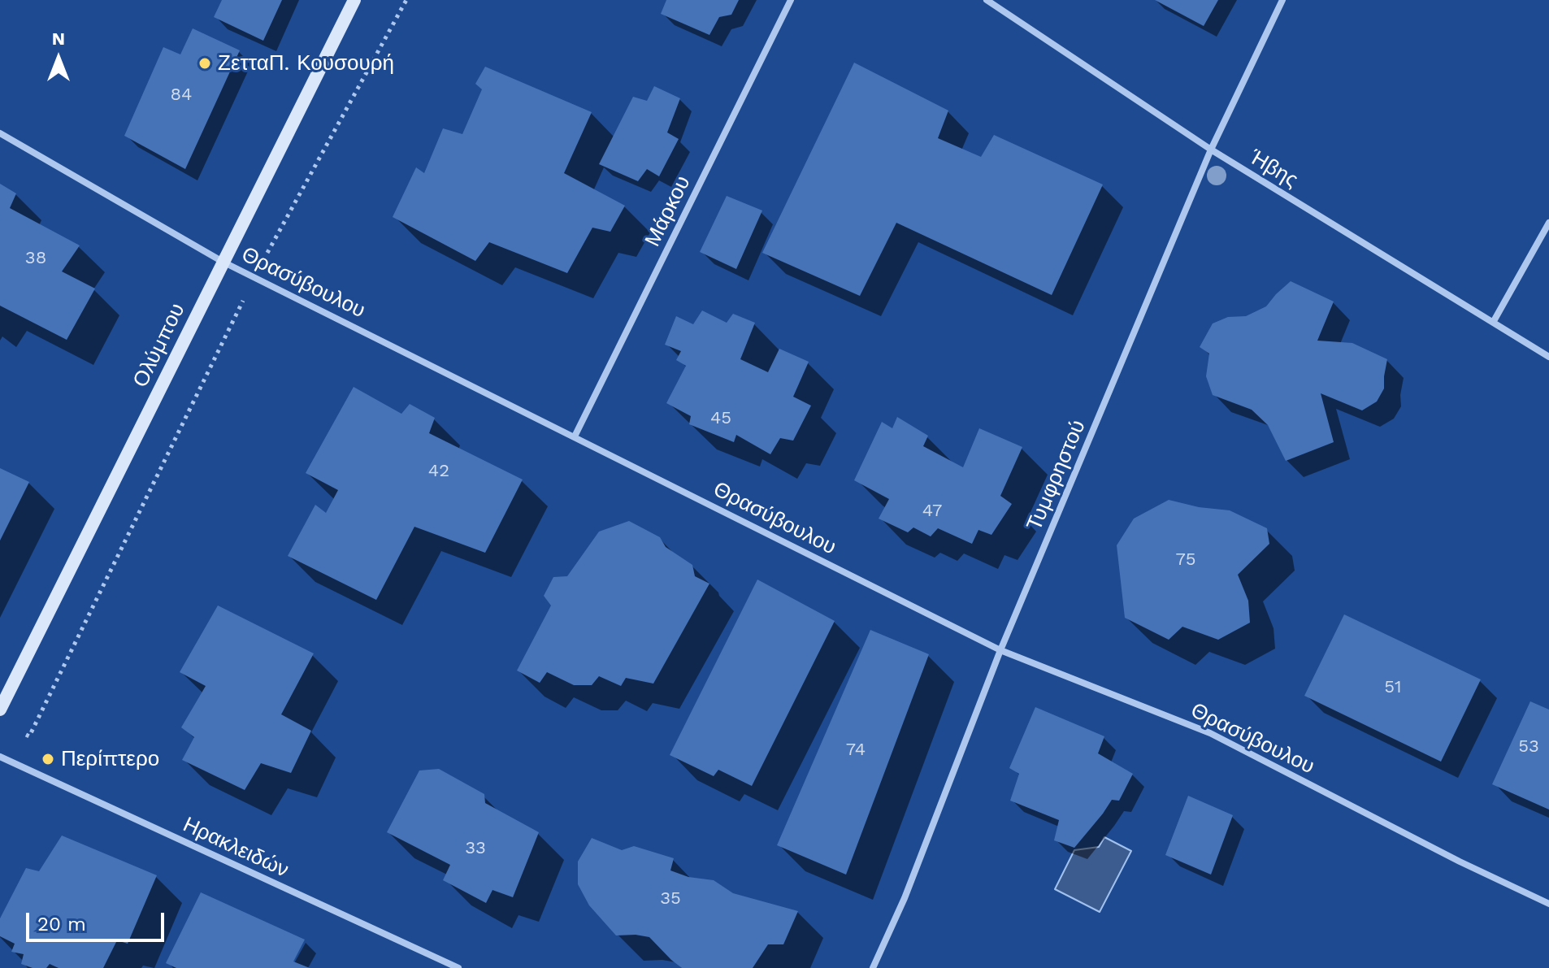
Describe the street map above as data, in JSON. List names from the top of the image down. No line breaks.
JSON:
{"streets":{"street":["Ήβης","Μάρκου","Θρασύβουλου","Ολύμπου","Τυμφρηστού","Ηρακλειδών"]},"crossings":[["Ήβης","Τυμφρηστού"],["Μάρκου","Θρασύβουλου"],["Θρασύβουλου","Ολύμπου"],["Θρασύβουλου","Τυμφρηστού"]],"places":["ΖετταΠ. Κουσουρή","Περίπτερο"],"house_numbers":["84","38","45","42","47","75","51","53","74","33","35"],"scale_bar":"20 m","north":"top"}
